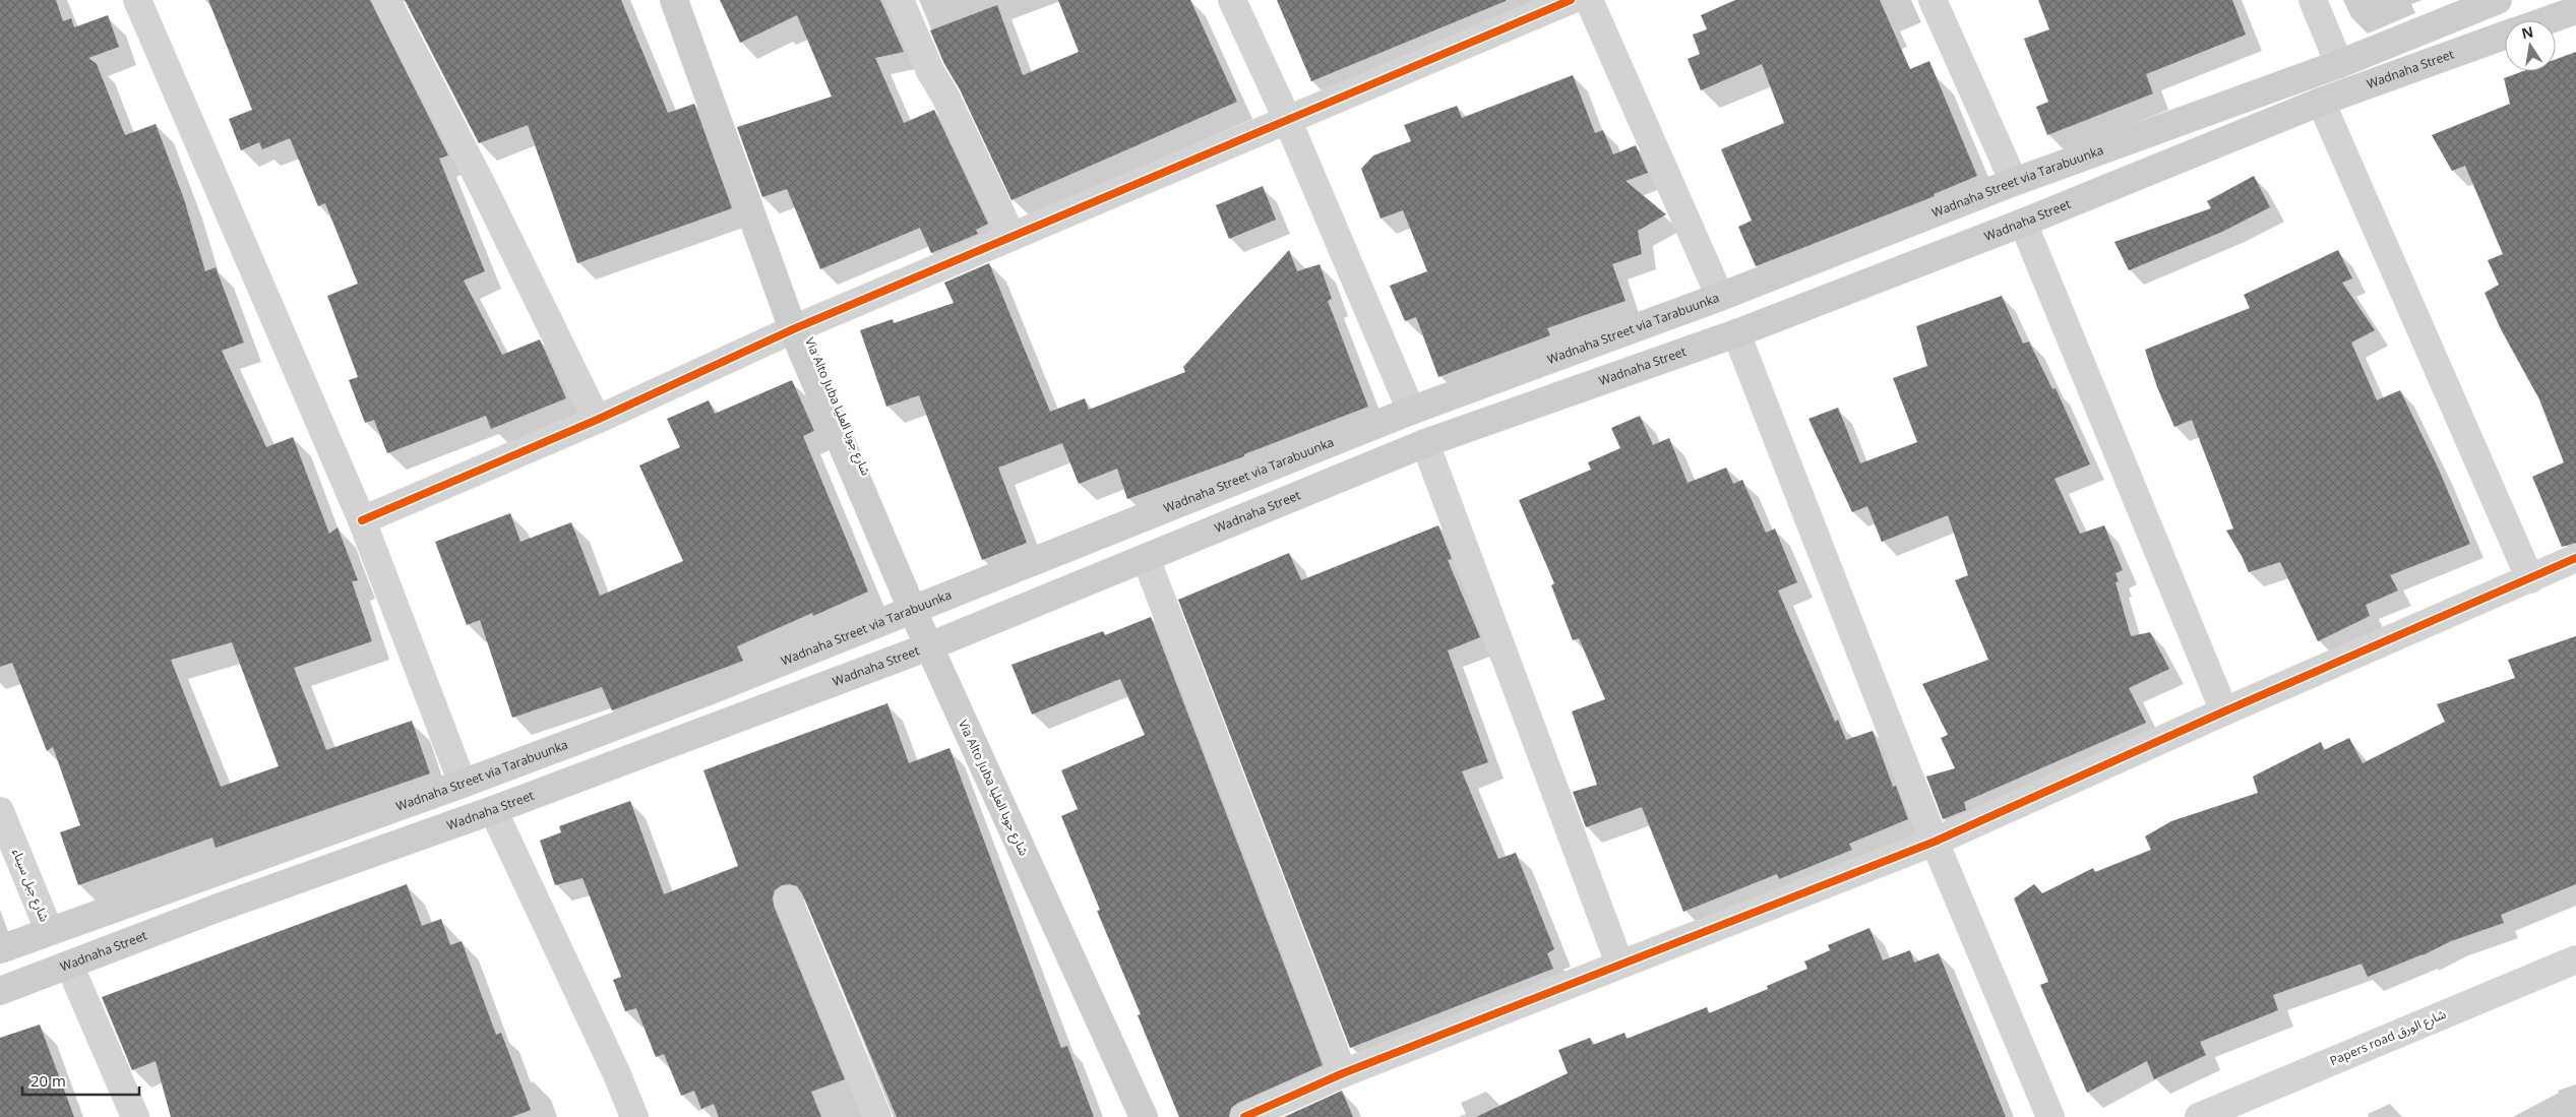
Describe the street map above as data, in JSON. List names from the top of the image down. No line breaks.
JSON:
{"streets":{"main road":["Wadnaha Street","Wadnaha Street via Tarabuunka","Via Alto Juba شارع جوبا العليا"],"street":["شارع جبل سيناء","Papers road شارع الورق"]},"crossings":[["Wadnaha Street","Via Alto Juba شارع جوبا العليا"],["Wadnaha Street via Tarabuunka","Via Alto Juba شارع جوبا العليا"],["Wadnaha Street via Tarabuunka","شارع جبل سيناء"]],"scale_bar":"20 m","north":"top"}
